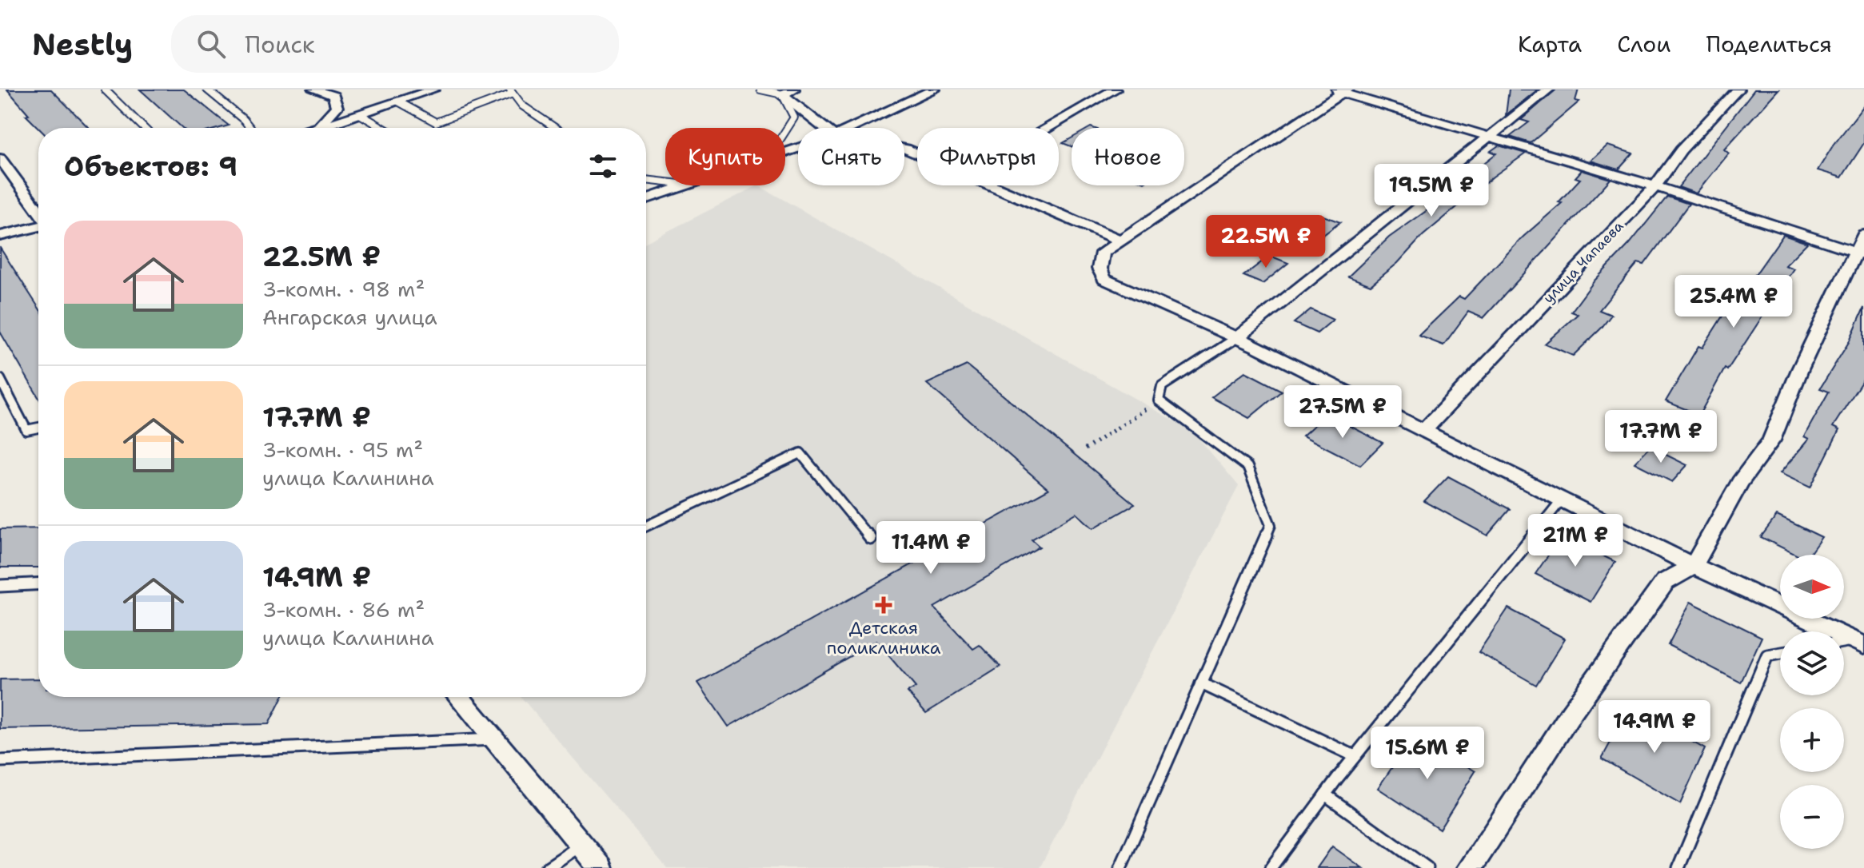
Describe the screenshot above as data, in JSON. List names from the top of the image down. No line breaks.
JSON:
{"streets":{"street":["улица Чапаева"]},"places":{"health":["Детская поликлиника"]},"north":"right","page":{"header":"Nestly","search":"Поиск","nav":["Карта","Слои","Поделиться"],"chip":["Купить","Снять","Фильтры","Новое"],"heading":"Объектов: 9","price":["19.5M ₽","22.5M ₽","25.4M ₽","27.5M ₽","17.7M ₽","21M ₽","11.4M ₽","14.9M ₽","15.6M ₽"],"list":[{"name":"22.5M ₽","note":"3-комн. · 98 m² · Ангарская улица"},{"name":"17.7M ₽","note":"3-комн. · 95 m² · улица Калинина"},{"name":"14.9M ₽","note":"3-комн. · 86 m² · улица Калинина"}],"map_buttons":["+","−"]}}
